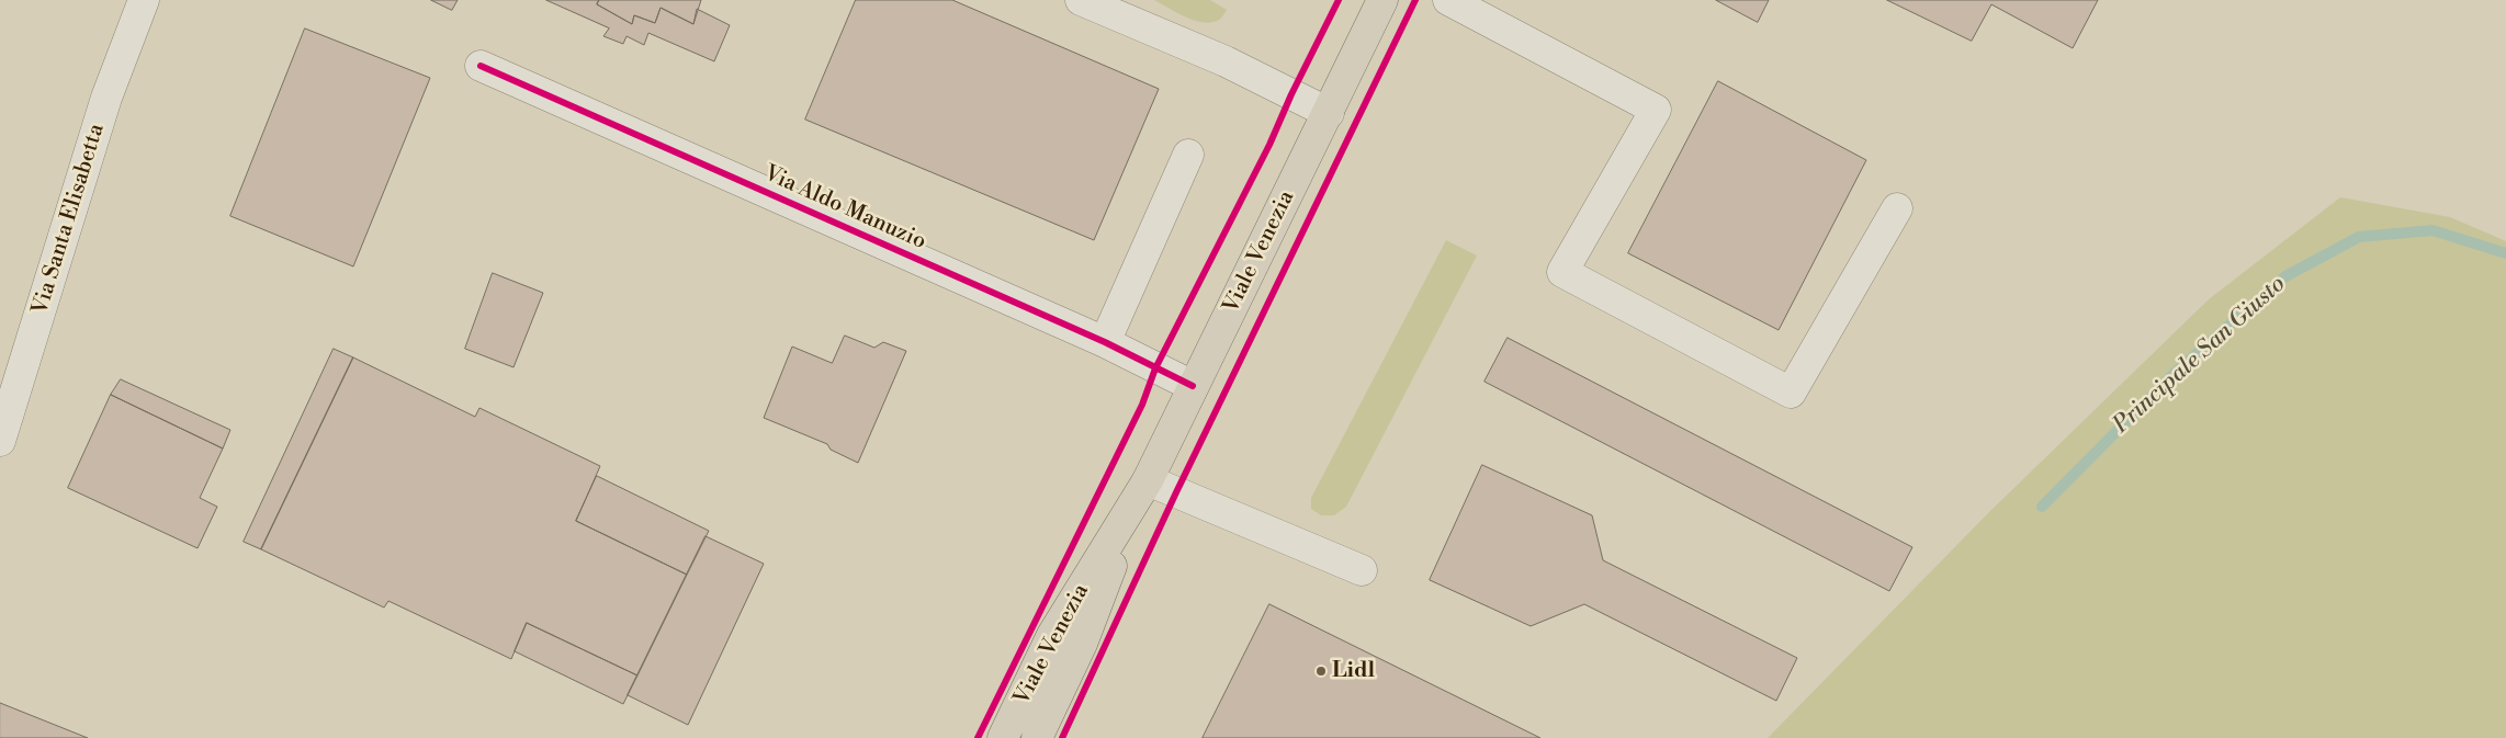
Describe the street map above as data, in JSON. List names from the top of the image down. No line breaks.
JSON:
{"streets":{"main road":["Viale Venezia"],"street":["Via Aldo Manuzio","Via Santa Elisabetta"]},"crossings":[["Via Aldo Manuzio","Viale Venezia"]],"water":["Principale San Giusto"],"places":["Lidl"]}
